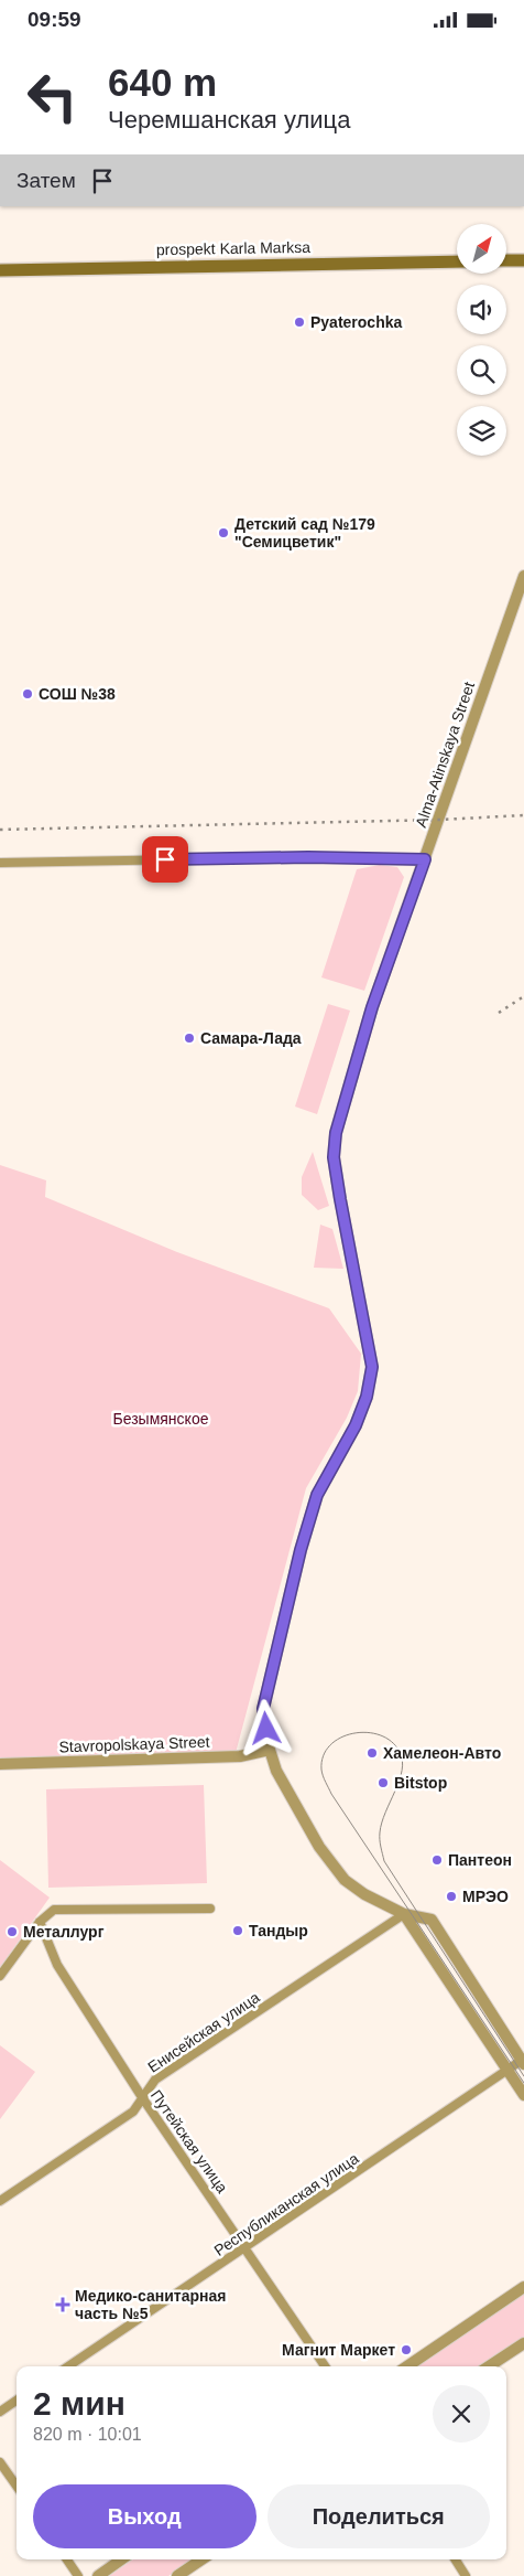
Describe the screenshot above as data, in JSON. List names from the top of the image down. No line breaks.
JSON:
{"streets":{"main road":["prospekt Karla Marksa"],"street":["Alma-Atinskaya Street","Stavropolskaya Street","Енисейская улица","Путейская улица","Республиканская улица"]},"crossings":[["Alma-Atinskaya Street","Stavropolskaya Street"],["Alma-Atinskaya Street","Енисейская улица"],["Alma-Atinskaya Street","Республиканская улица"],["Енисейская улица","Путейская улица"],["Путейская улица","Республиканская улица"]],"parks":["Безымянское"],"places":{"other":["Pyaterochka","Детский сад №179 \"Семицветик\"","СОШ №38","Самара-Лада","Хамелеон-Авто","Bitstop","Пантеон","МРЭО","Тандыр","Металлург","Магнит Маркет"],"health":["Медико-санитарная часть №5"]},"north":"top right","page":{"status":"09:59","turn":["640 m","Черемшанская улица"],"then":"Затем","heading":["2 мин","820 m · 10:01"],"buttons":["Выход","Поделиться"]}}
